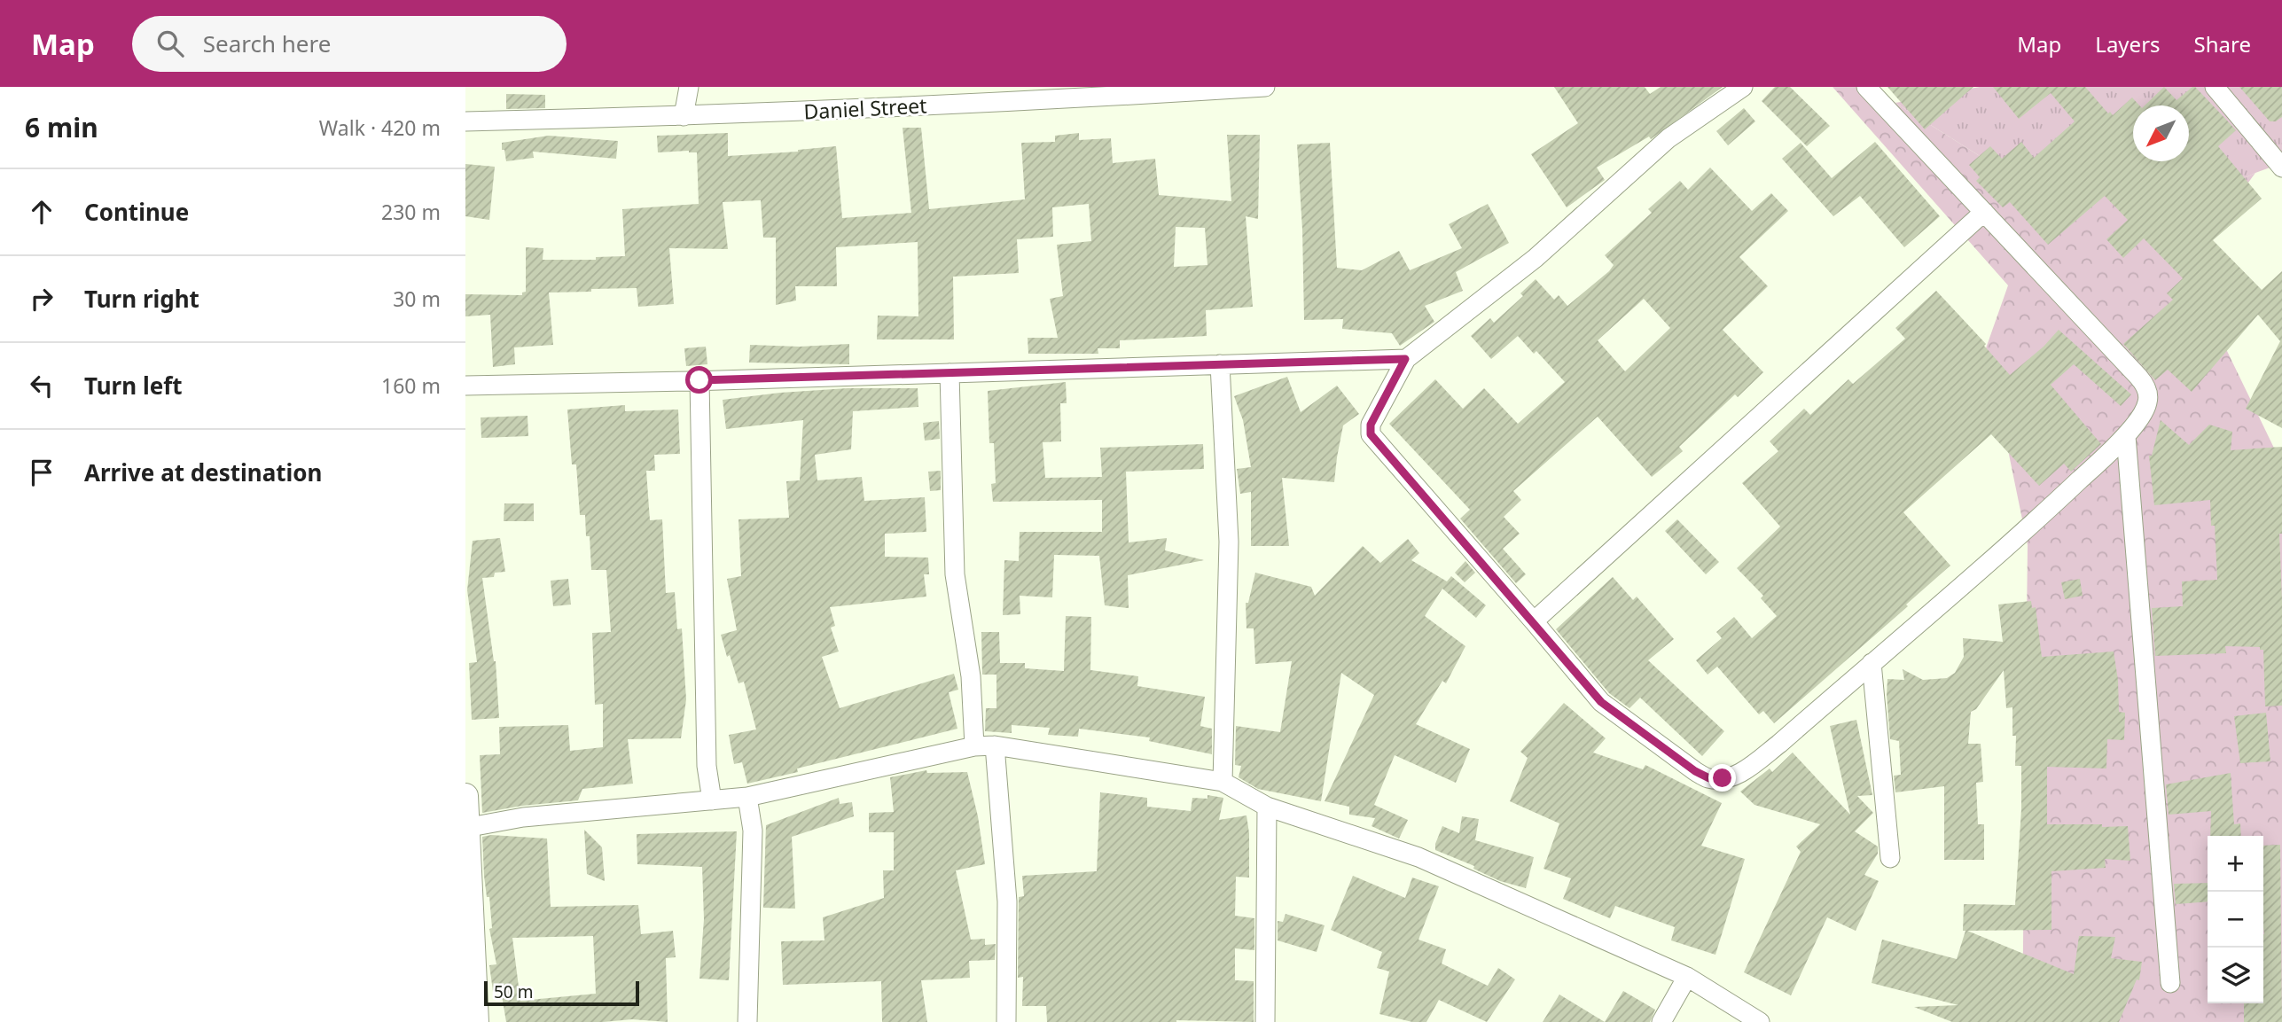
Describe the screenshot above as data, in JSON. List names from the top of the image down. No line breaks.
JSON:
{"streets":{"street":["Daniel Street"]},"scale_bar":"50 m","north":"bottom left","page":{"header":"Map","search":"Search here","nav":["Map","Layers","Share"],"heading":["6 min","Walk · 420 m"],"list":[["Continue","230 m"],["Turn right","30 m"],["Turn left","160 m"],"Arrive at destination"],"map_buttons":["+","−"],"scale":"50 m"}}
